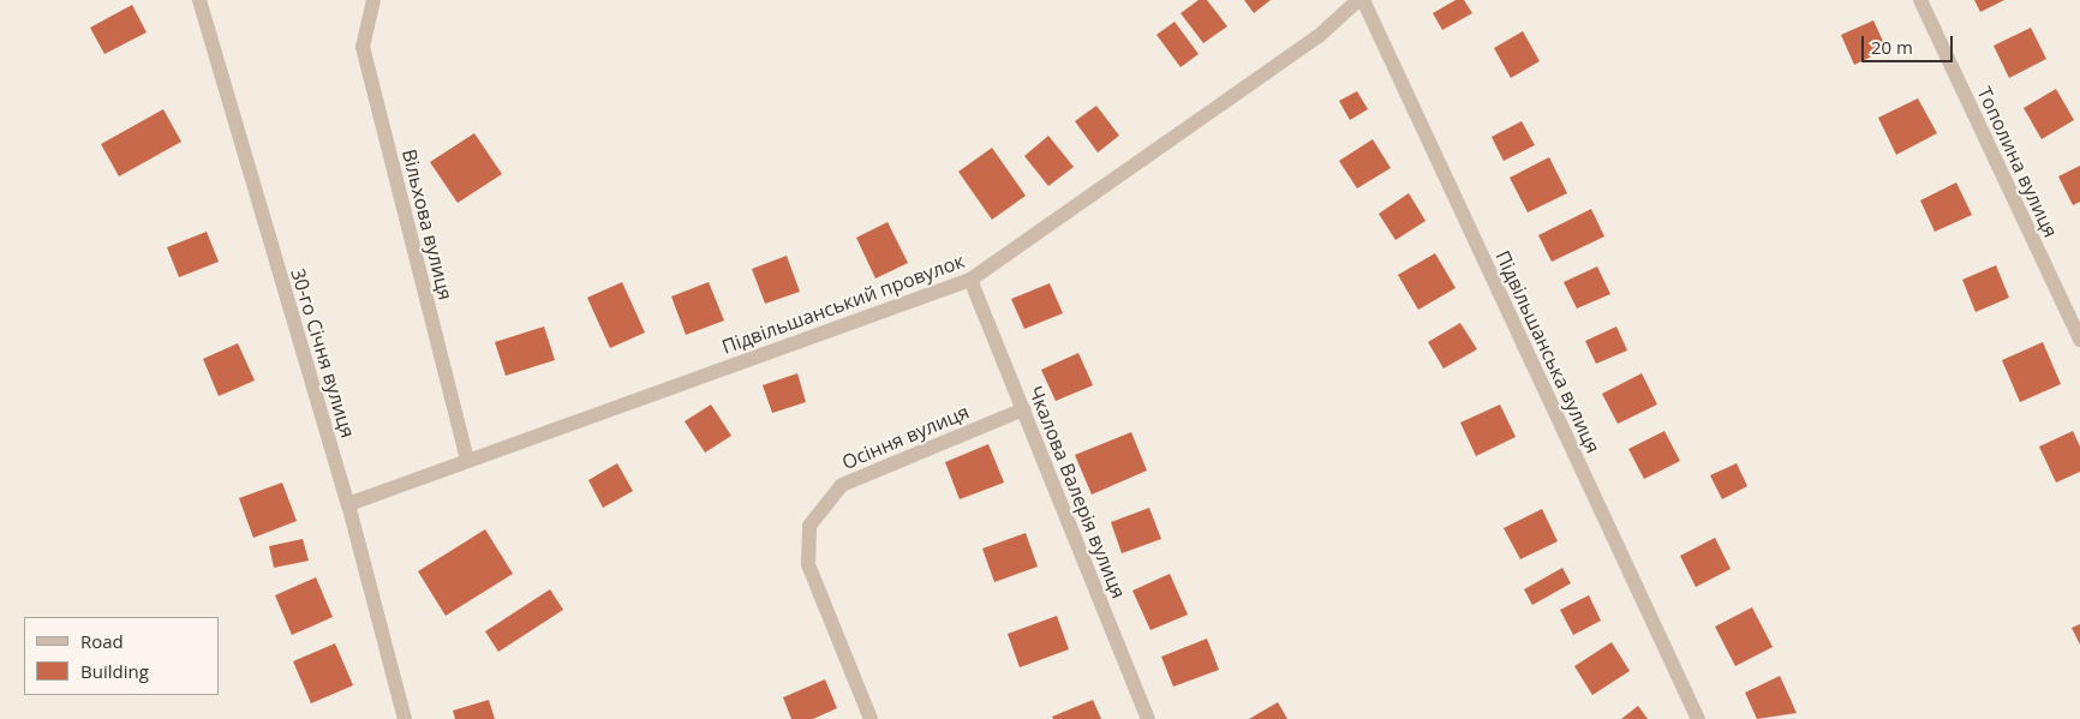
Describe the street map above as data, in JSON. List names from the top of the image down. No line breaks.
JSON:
{"streets":{"street":["Тополина вулиця","Вільхова вулиця","Підвільшанський провулок","Підвільшанська вулиця","30-го Січня вулиця","Осіння вулиця","Чкалова Валерія вулиця"]},"crossings":[["Вільхова вулиця","Підвільшанський провулок"],["Підвільшанський провулок","30-го Січня вулиця"],["Підвільшанський провулок","Чкалова Валерія вулиця"],["Осіння вулиця","Чкалова Валерія вулиця"]],"legend":["Road","Building"],"scale_bar":"20 m"}
